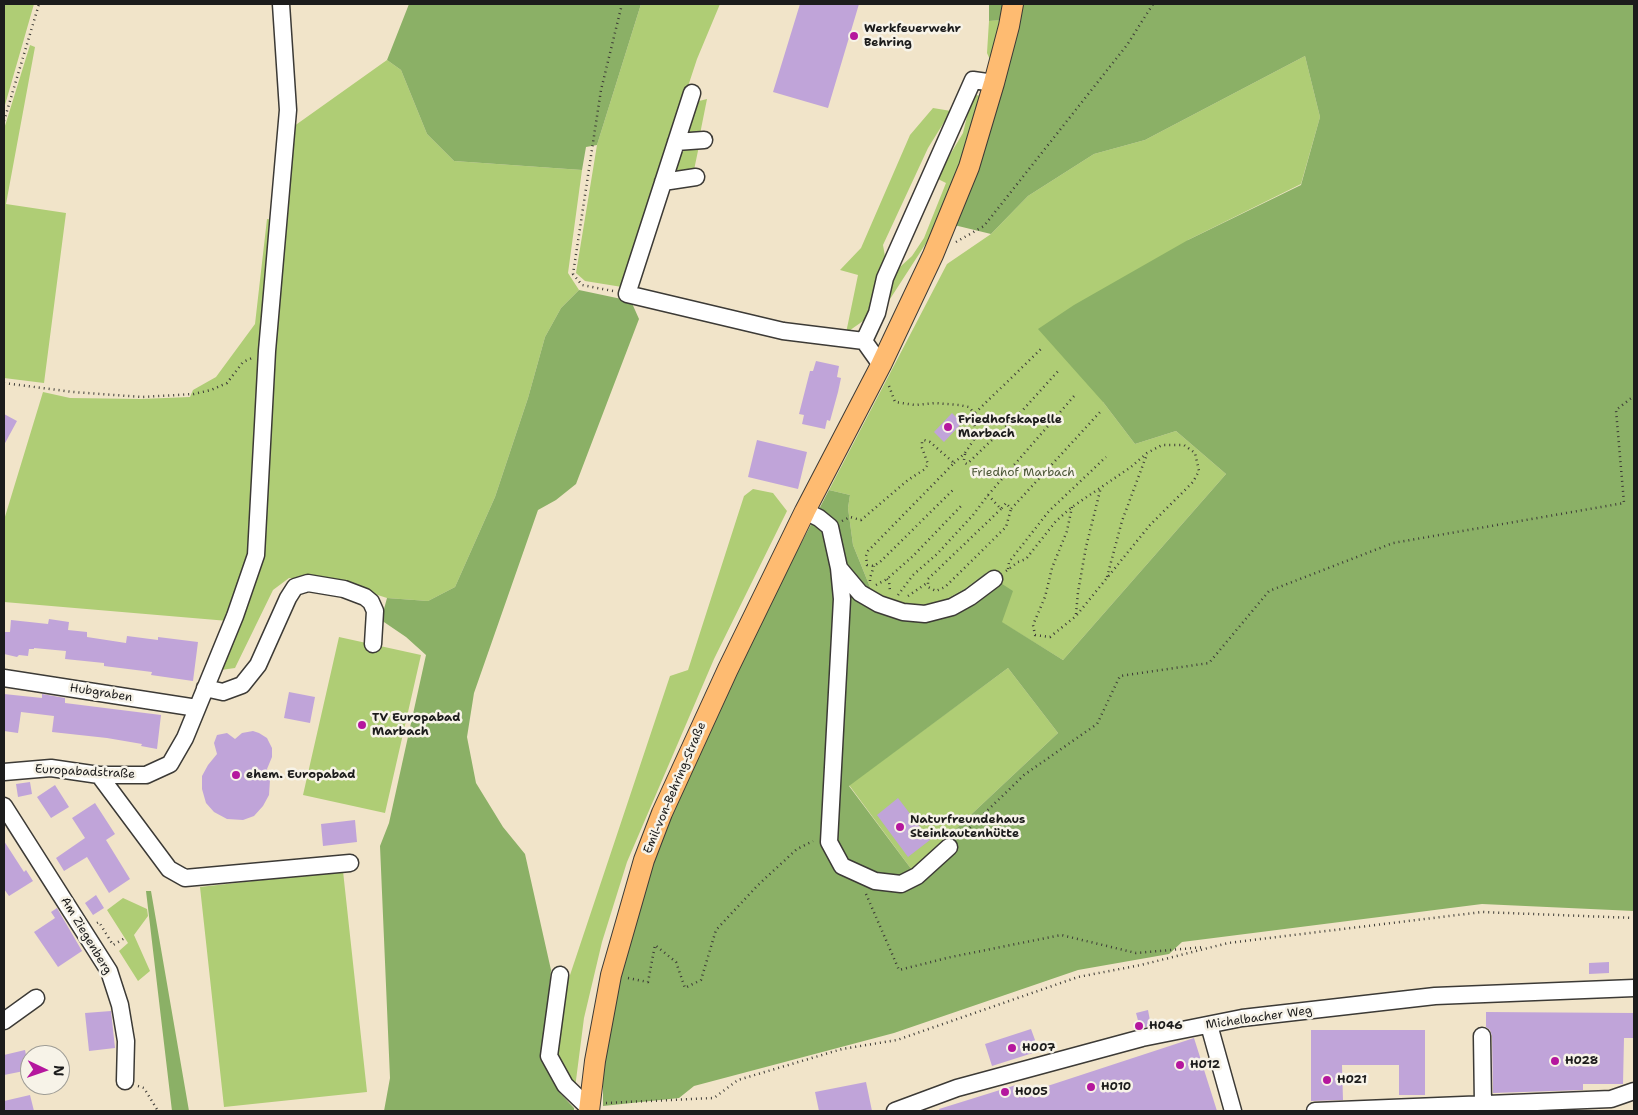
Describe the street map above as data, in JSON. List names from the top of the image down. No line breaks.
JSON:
{"streets":{"main road":["Emil-von-Behring-Straße"],"street":["Hubgraben","Europabadstraße","Am Ziegenberg","Michelbacher Weg"]},"crossings":[["Hubgraben","Europabadstraße"]],"parks":["Friedhof Marbach"],"places":["Werkfeuerwehr Behring","Friedhofskapelle Marbach","TV Europabad Marbach","ehem. Europabad","Naturfreundehaus Steinkautenhütte","H046","H007","H028","H012","H021","H010","H005"],"north":"right"}
